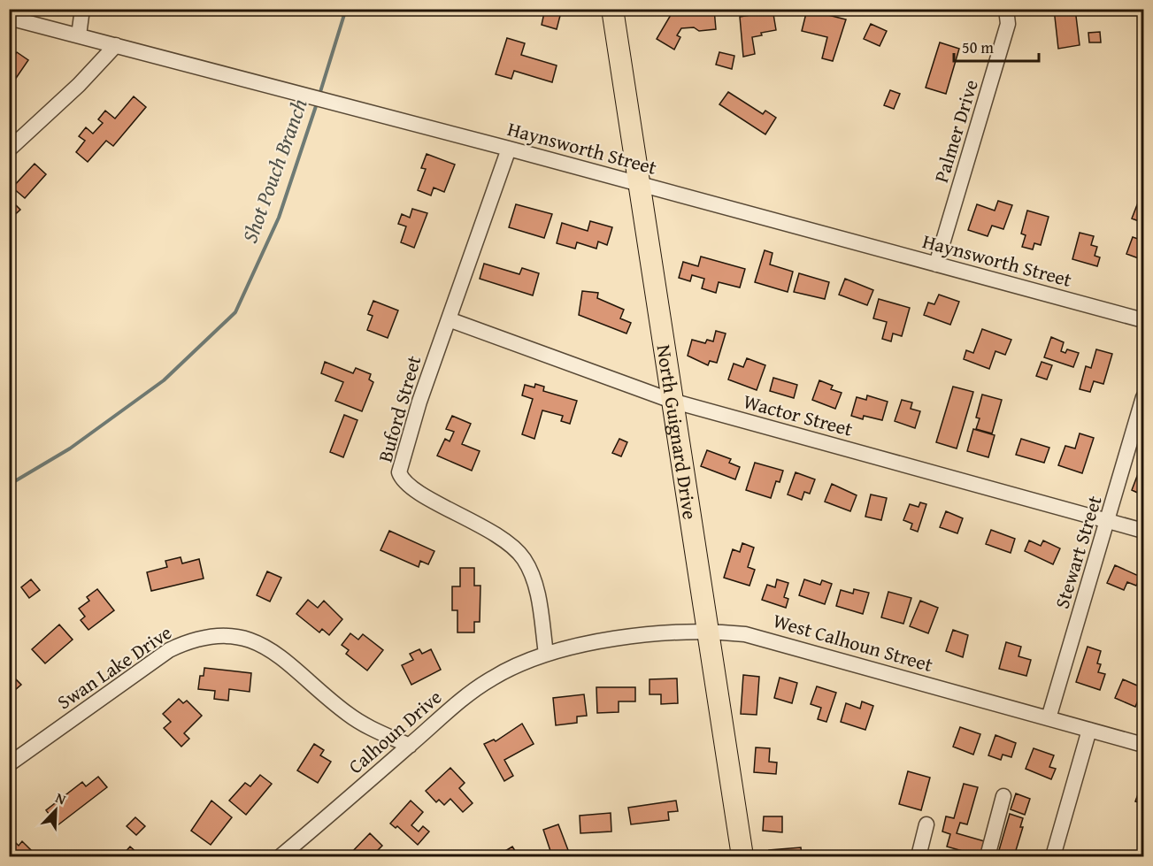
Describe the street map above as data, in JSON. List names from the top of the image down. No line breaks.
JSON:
{"streets":{"highway":["North Guignard Drive"],"street":["Palmer Drive","Haynsworth Street","Buford Street","Wactor Street","Stewart Street","West Calhoun Street","Swan Lake Drive","Calhoun Drive"]},"crossings":[["Palmer Drive","Haynsworth Street"],["Haynsworth Street","Buford Street"],["Haynsworth Street","North Guignard Drive"],["Buford Street","Wactor Street"],["Buford Street","West Calhoun Street"],["Buford Street","Calhoun Drive"],["Wactor Street","North Guignard Drive"],["Wactor Street","Stewart Street"],["North Guignard Drive","West Calhoun Street"],["Stewart Street","West Calhoun Street"],["West Calhoun Street","Calhoun Drive"],["Swan Lake Drive","Calhoun Drive"]],"water":["Shot Pouch Branch"],"scale_bar":"50 m","north":"top right"}
